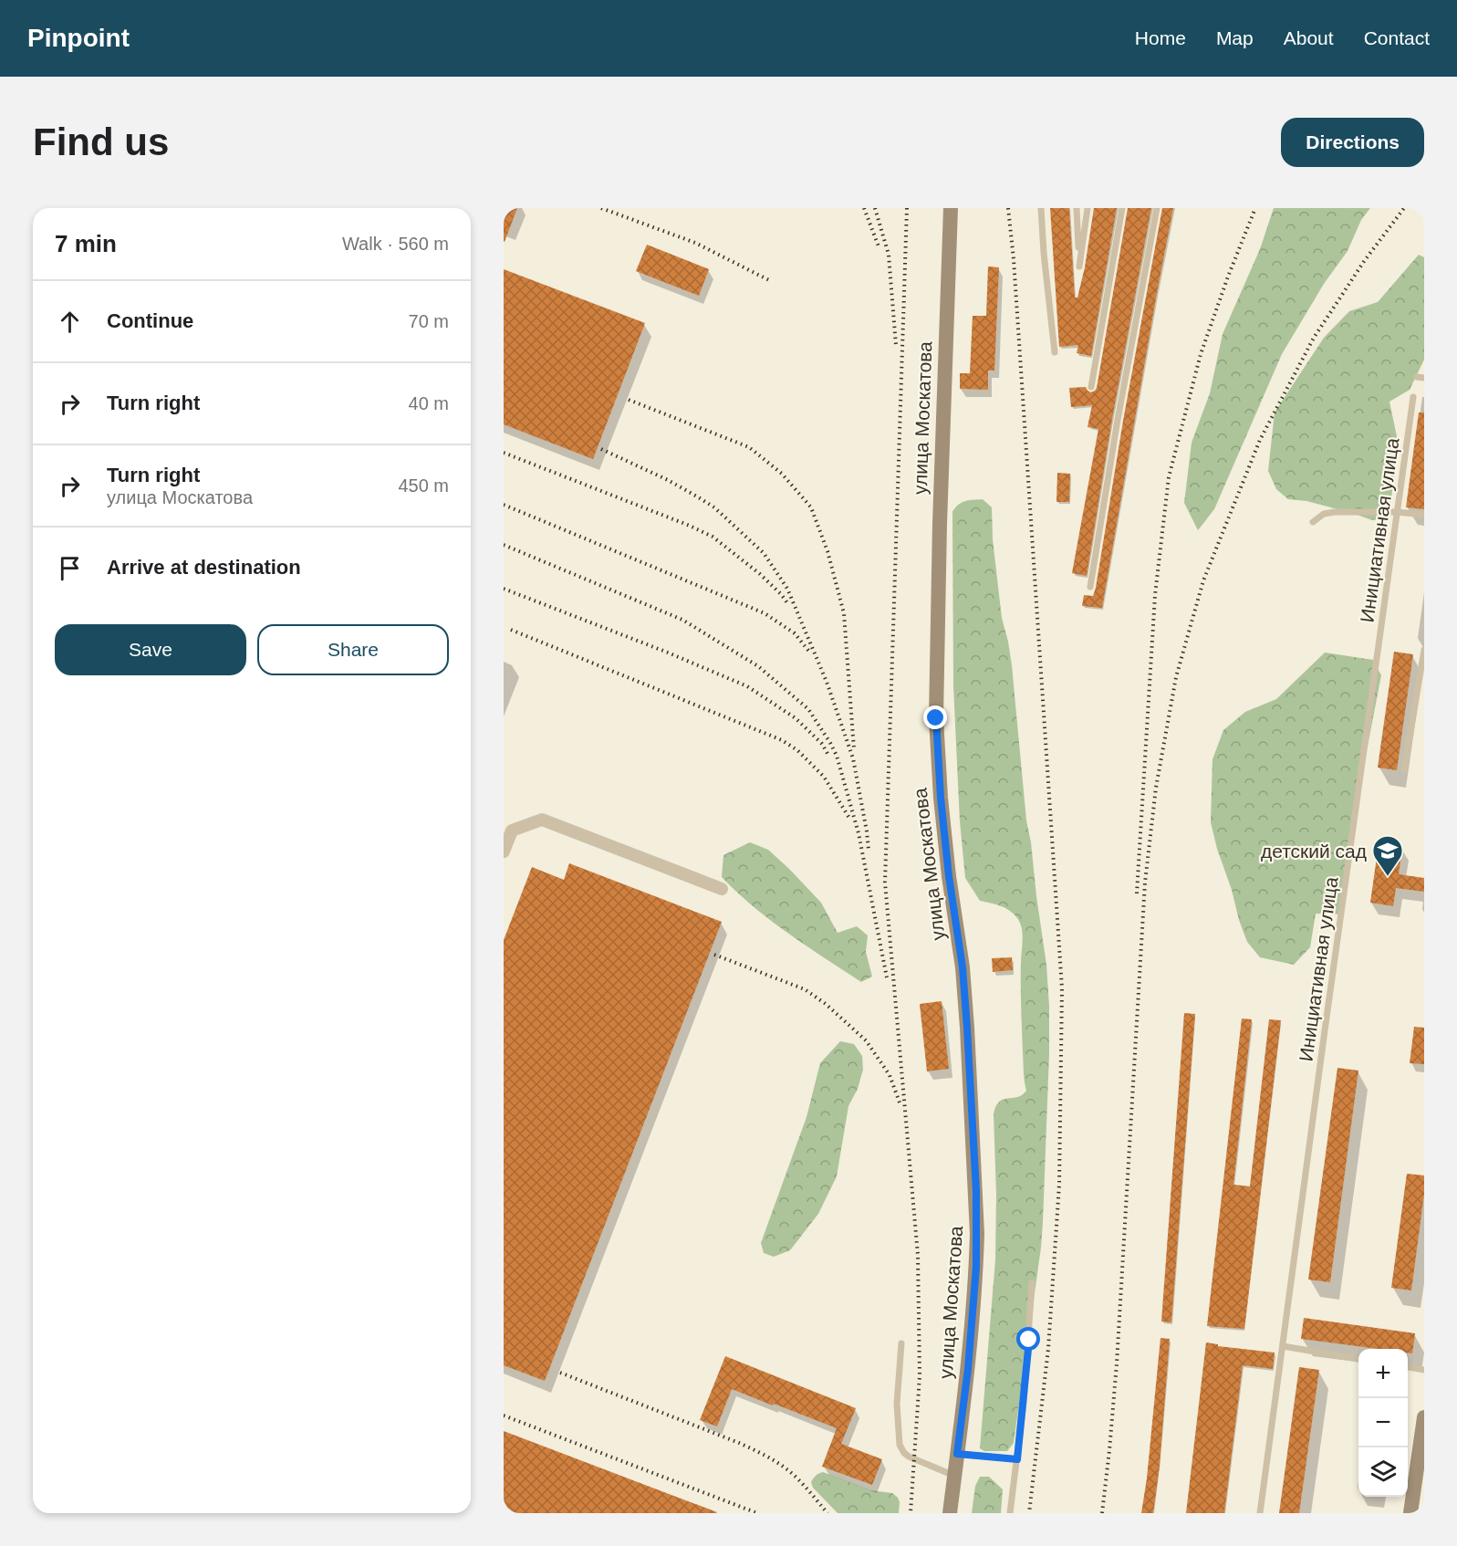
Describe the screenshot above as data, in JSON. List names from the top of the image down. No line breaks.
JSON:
{"streets":{"main road":["улица Москатова"],"lane":["Инициативная улица"]},"places":{"school or university":["детский сад"]},"page":{"header":"Pinpoint","nav":["Home","Map","About","Contact"],"buttons":["Directions",["Save","Share"]],"title":"Find us","heading":["7 min","Walk · 560 m"],"list":[["Continue","70 m"],["Turn right","40 m"],["Turn right","улица Москатова","450 m"],"Arrive at destination"],"map_buttons":["+","−"]}}
